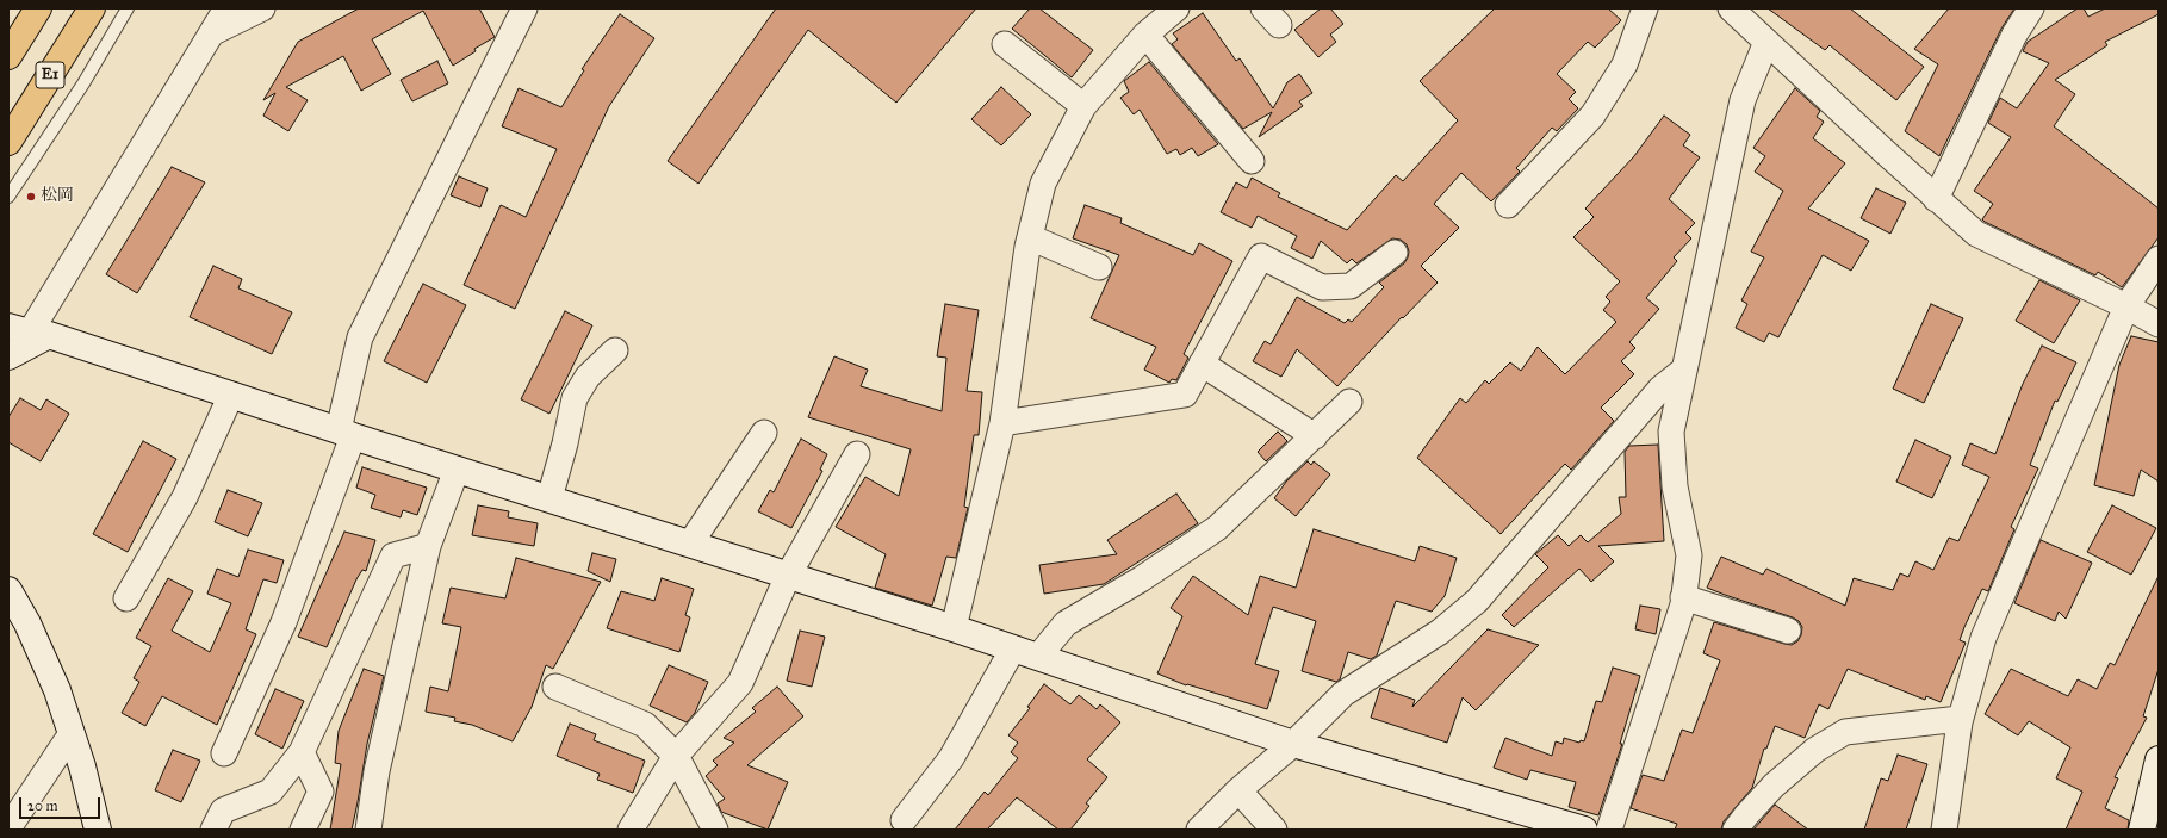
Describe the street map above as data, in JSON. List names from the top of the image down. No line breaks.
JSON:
{"streets":{"highway":["E1"]},"places":["松岡"],"scale_bar":"20 m"}
